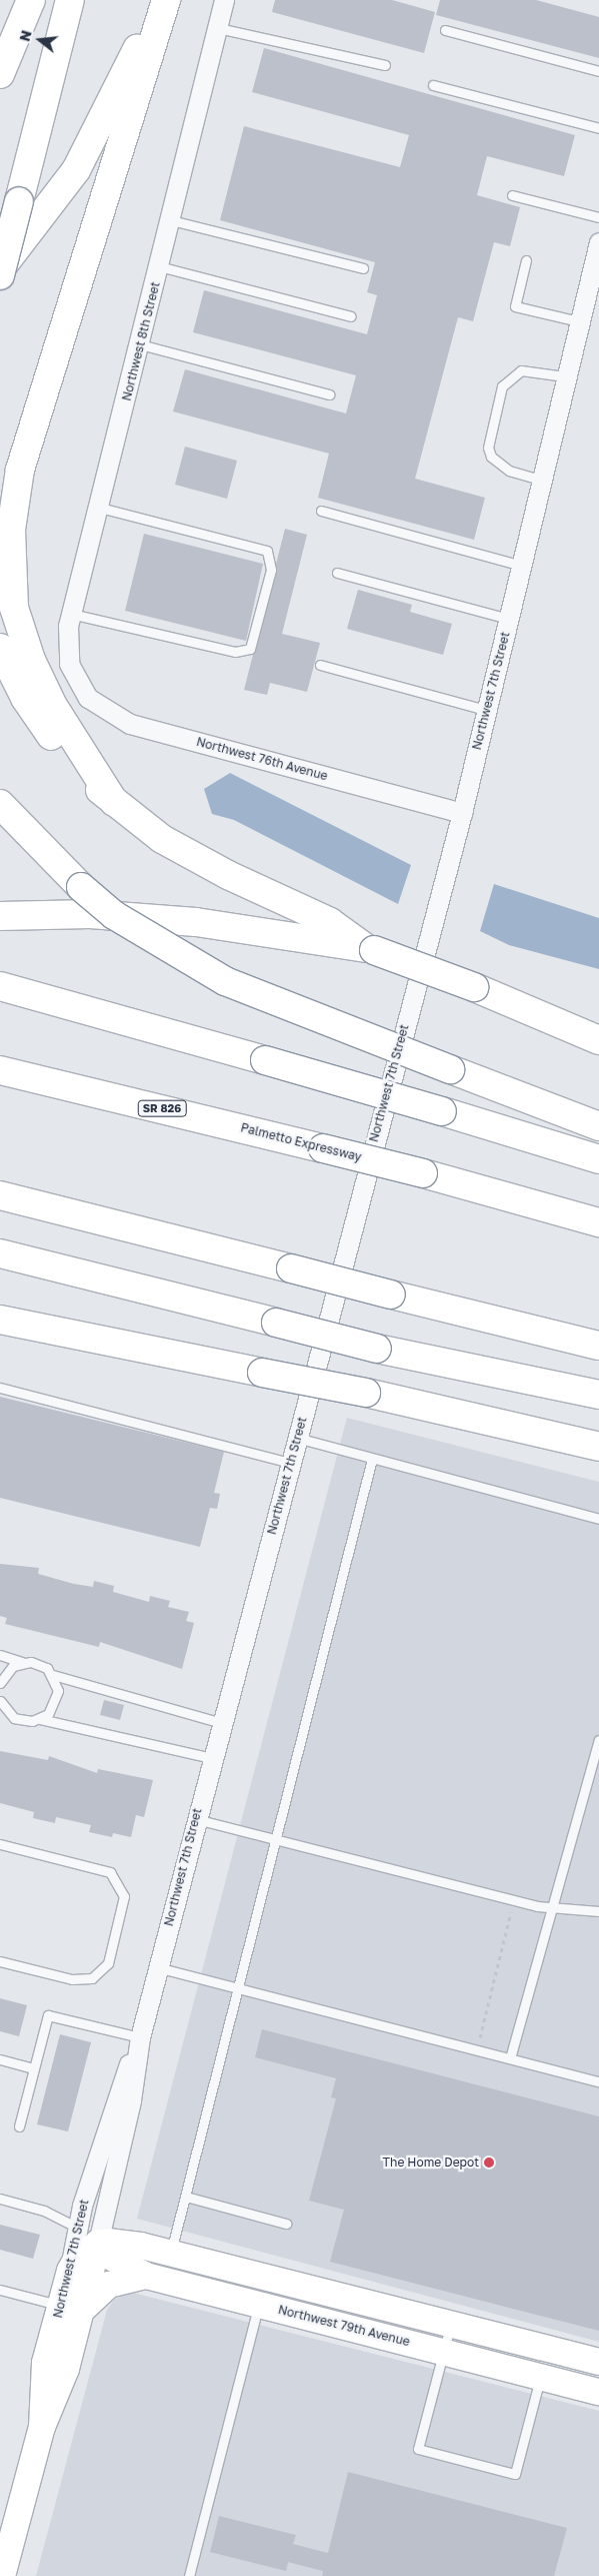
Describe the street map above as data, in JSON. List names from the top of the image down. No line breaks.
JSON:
{"streets":{"highway":["SR 826","Palmetto Expressway"],"street":["Northwest 8th Street","Northwest 7th Street","Northwest 76th Avenue","Northwest 79th Avenue"]},"crossings":[["Northwest 8th Street","Northwest 76th Avenue"],["Northwest 7th Street","Northwest 76th Avenue"],["Northwest 7th Street","Northwest 79th Avenue"]],"places":["The Home Depot"],"north":"left"}
